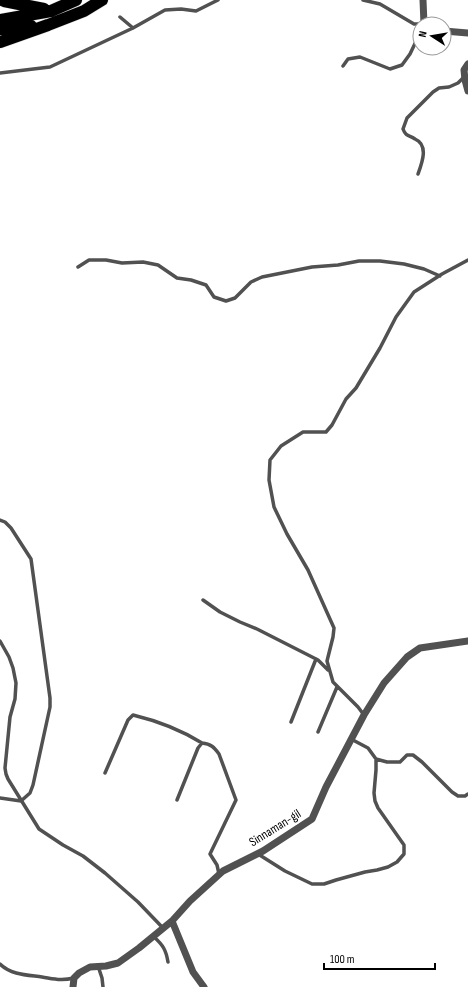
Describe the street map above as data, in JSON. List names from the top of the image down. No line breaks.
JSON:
{"streets":{"street":["Sinnaman-gil"]},"scale_bar":"100 m","north":"left"}
